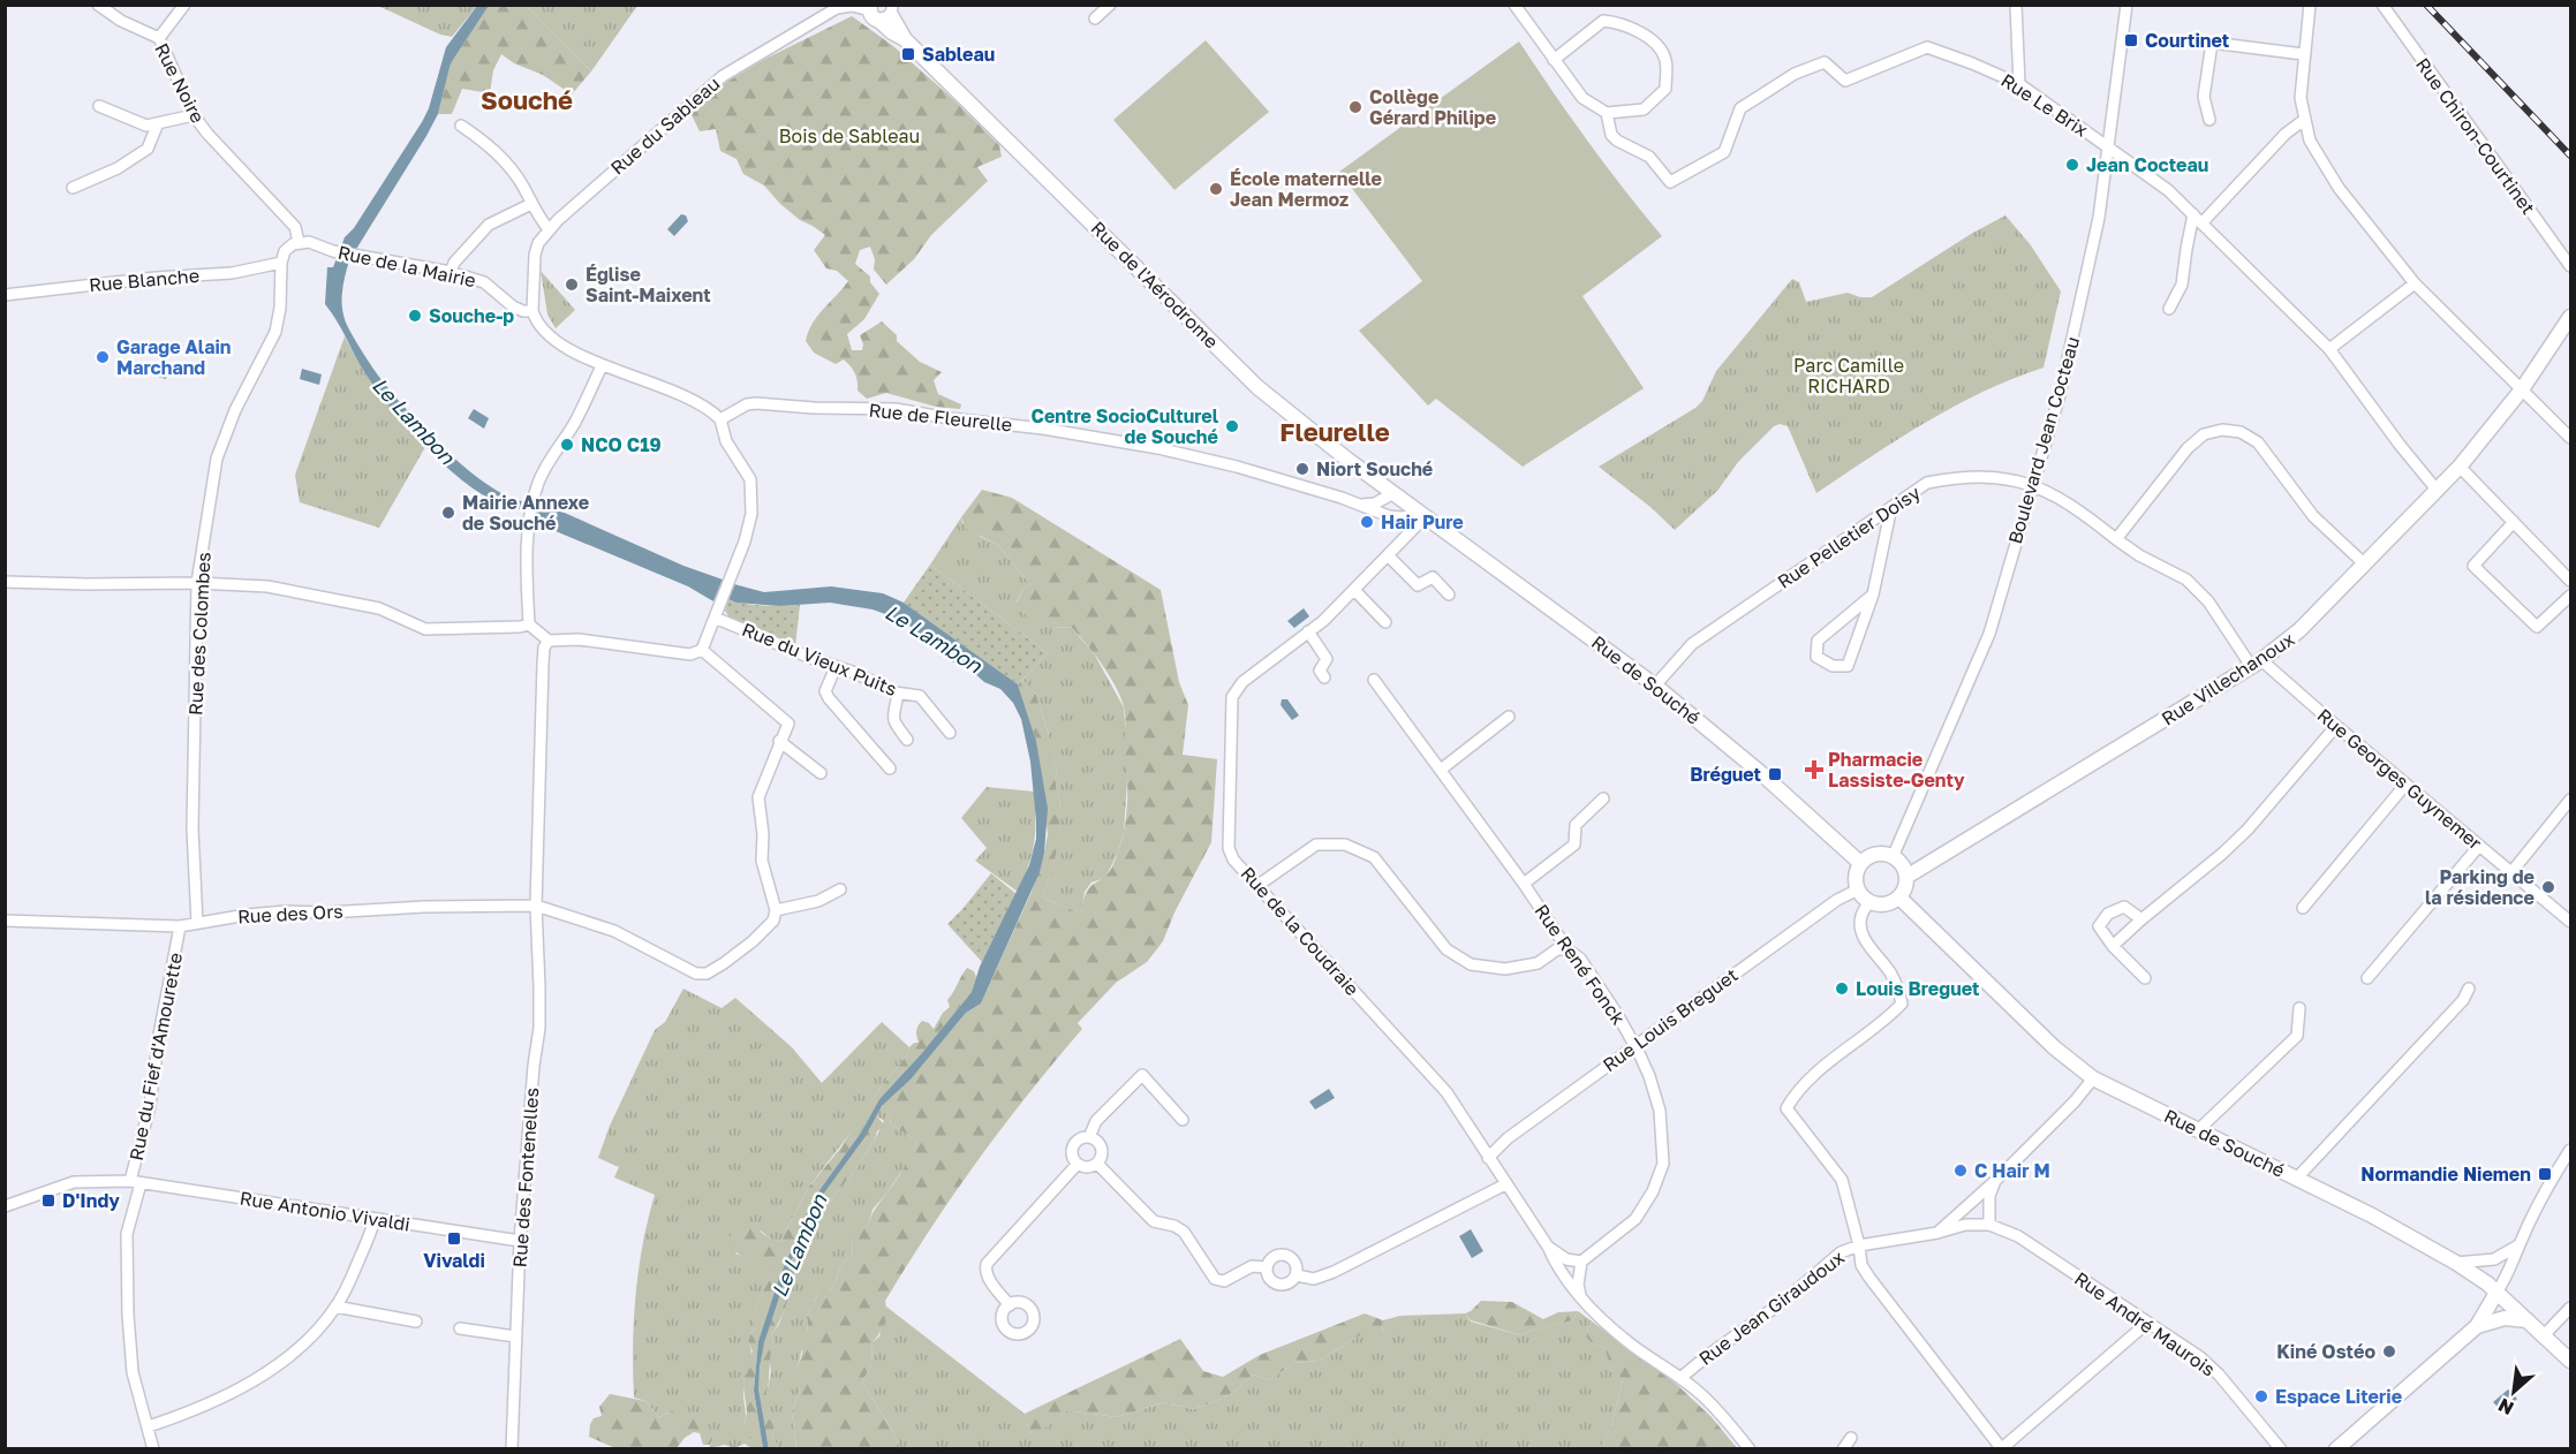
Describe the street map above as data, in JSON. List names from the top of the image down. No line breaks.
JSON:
{"streets":{"street":["Rue Noire","Rue Le Brix","Rue du Sableau","Rue Chiron-Courtinet","Rue de la Mairie","Rue Blanche","Rue de l'Aérodrome","Rue de Fleurelle","Boulevard Jean Cocteau","Rue Pelletier Doisy","Rue des Colombes","Rue du Vieux Puits","Rue Villechanoux","Rue de Souché","Rue Georges Guynemer","Rue des Ors","Rue de la Coudraie","Rue René Fonck","Rue Louis Breguet","Rue du Fief d'Amourette","Rue des Fontenelles","Rue Antonio Vivaldi","Rue Jean Giraudoux","Rue André Maurois"]},"crossings":[["Rue Noire","Rue de la Mairie"],["Rue Le Brix","Boulevard Jean Cocteau"],["Rue Le Brix","Rue Villechanoux"],["Rue du Sableau","Rue de la Mairie"],["Rue du Sableau","Rue de l'Aérodrome"],["Rue de la Mairie","Rue de Fleurelle"],["Rue Blanche","Rue des Colombes"],["Rue de l'Aérodrome","Rue de Fleurelle"],["Rue de l'Aérodrome","Rue de Souché"],["Rue de l'Aérodrome","Rue de la Coudraie"],["Rue de Fleurelle","Rue de Souché"],["Rue de Fleurelle","Rue de la Coudraie"],["Boulevard Jean Cocteau","Rue Pelletier Doisy"],["Boulevard Jean Cocteau","Rue Villechanoux"],["Boulevard Jean Cocteau","Rue de Souché"],["Boulevard Jean Cocteau","Rue Louis Breguet"],["Rue Pelletier Doisy","Rue de Souché"],["Rue Pelletier Doisy","Rue Georges Guynemer"],["Rue des Colombes","Rue des Ors"],["Rue Villechanoux","Rue de Souché"],["Rue Villechanoux","Rue Georges Guynemer"],["Rue Villechanoux","Rue Louis Breguet"],["Rue de Souché","Rue de la Coudraie"],["Rue de Souché","Rue Louis Breguet"],["Rue des Ors","Rue du Fief d'Amourette"],["Rue des Ors","Rue des Fontenelles"],["Rue de la Coudraie","Rue Louis Breguet"],["Rue de la Coudraie","Rue Jean Giraudoux"],["Rue René Fonck","Rue Louis Breguet"],["Rue du Fief d'Amourette","Rue Antonio Vivaldi"],["Rue des Fontenelles","Rue Antonio Vivaldi"],["Rue Jean Giraudoux","Rue André Maurois"]],"districts":["Souché","Fleurelle"],"water":["Le Lambon"],"parks":["Bois de Sableau","Parc Camille RICHARD"],"places":{"transit":["Courtinet","Sableau","Bréguet","Normandie Niemen","D'Indy","Vivaldi"],"other":["Collège Gérard Philipe","Jean Cocteau","École maternelle Jean Mermoz","Église Saint-Maixent","Souche-p","Garage Alain Marchand","Centre SocioCulturel de Souché","NCO C19","Niort Souché","Mairie Annexe de Souché","Hair Pure","Parking de la résidence","Louis Breguet","C Hair M","Kiné Ostéo","Espace Literie"],"health":["Pharmacie Lassiste-Genty"]},"north":"bottom left"}
